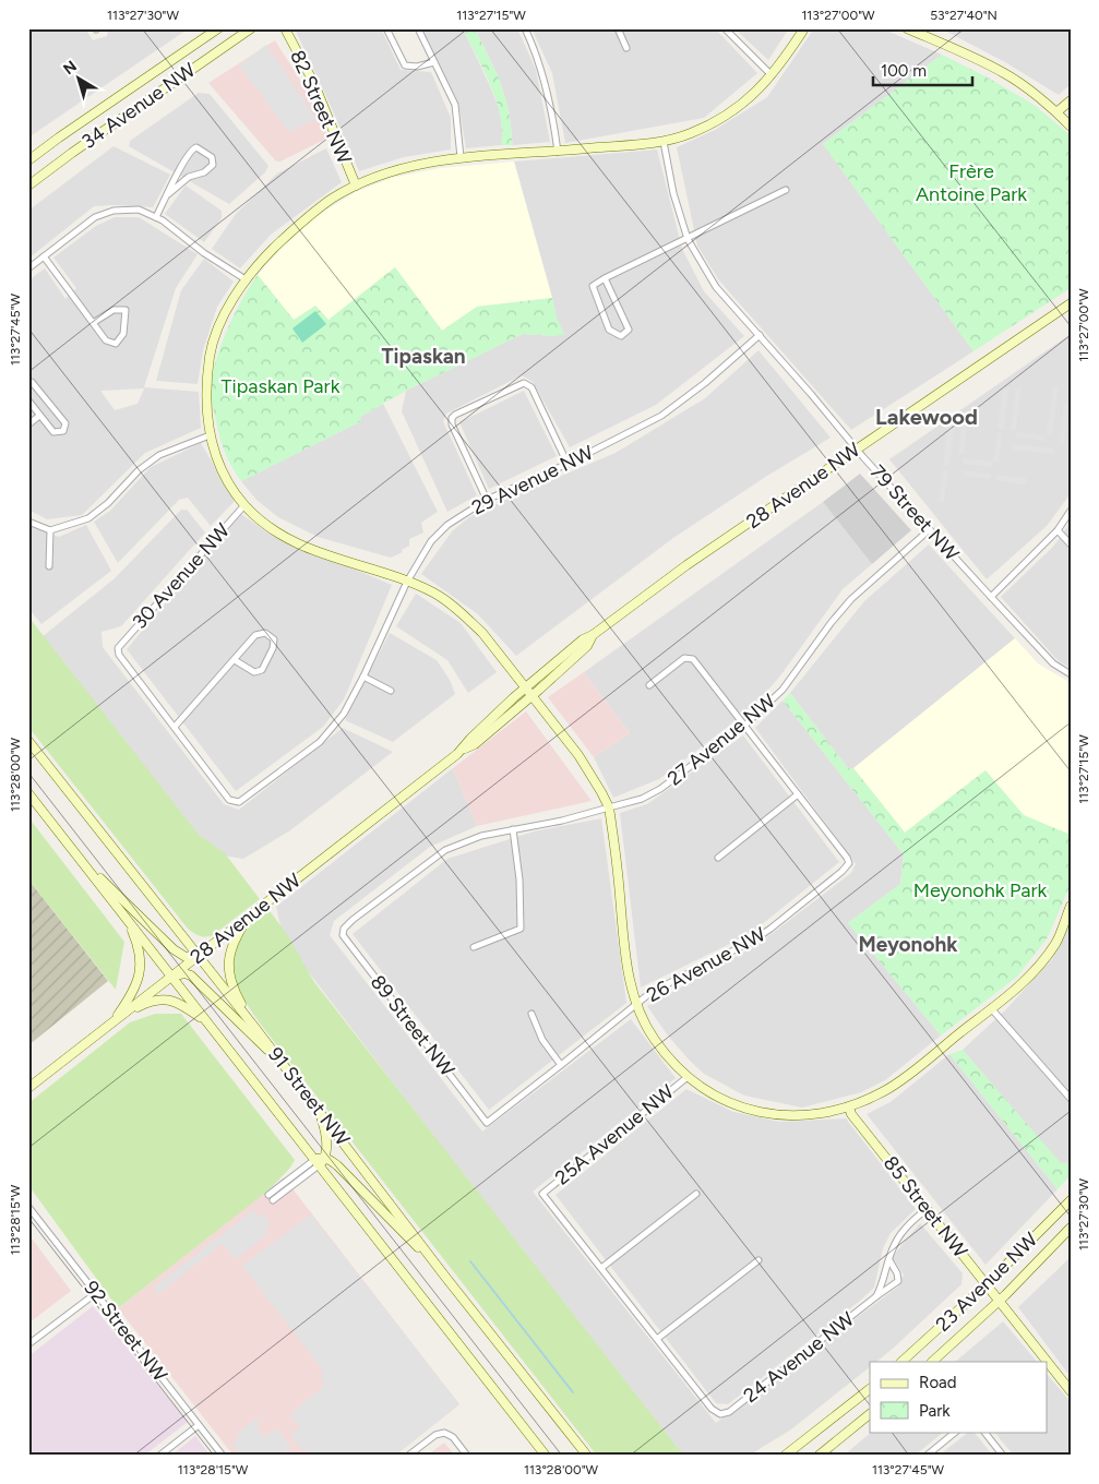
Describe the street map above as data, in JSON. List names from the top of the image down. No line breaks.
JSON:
{"streets":{"street":["34 Avenue NW","82 Street NW","29 Avenue NW","28 Avenue NW","79 Street NW","30 Avenue NW","27 Avenue NW","26 Avenue NW","89 Street NW","91 Street NW","25A Avenue NW","85 Street NW","23 Avenue NW","92 Street NW","24 Avenue NW"]},"crossings":[["29 Avenue NW","79 Street NW"],["29 Avenue NW","30 Avenue NW"],["28 Avenue NW","79 Street NW"],["28 Avenue NW","91 Street NW"],["79 Street NW","27 Avenue NW"],["27 Avenue NW","89 Street NW"],["26 Avenue NW","89 Street NW"],["85 Street NW","23 Avenue NW"]],"districts":["Tipaskan","Lakewood","Meyonohk"],"parks":["Frère Antoine Park","Tipaskan Park","Meyonohk Park"],"legend":["Road","Park"],"scale_bar":"100 m","north":"top left","coordinates":["113°27'30\"W","113°27'15\"W","113°27'00\"W","53°27'40\"N","113°27'45\"W","113°28'00\"W","113°28'15\"W"]}
